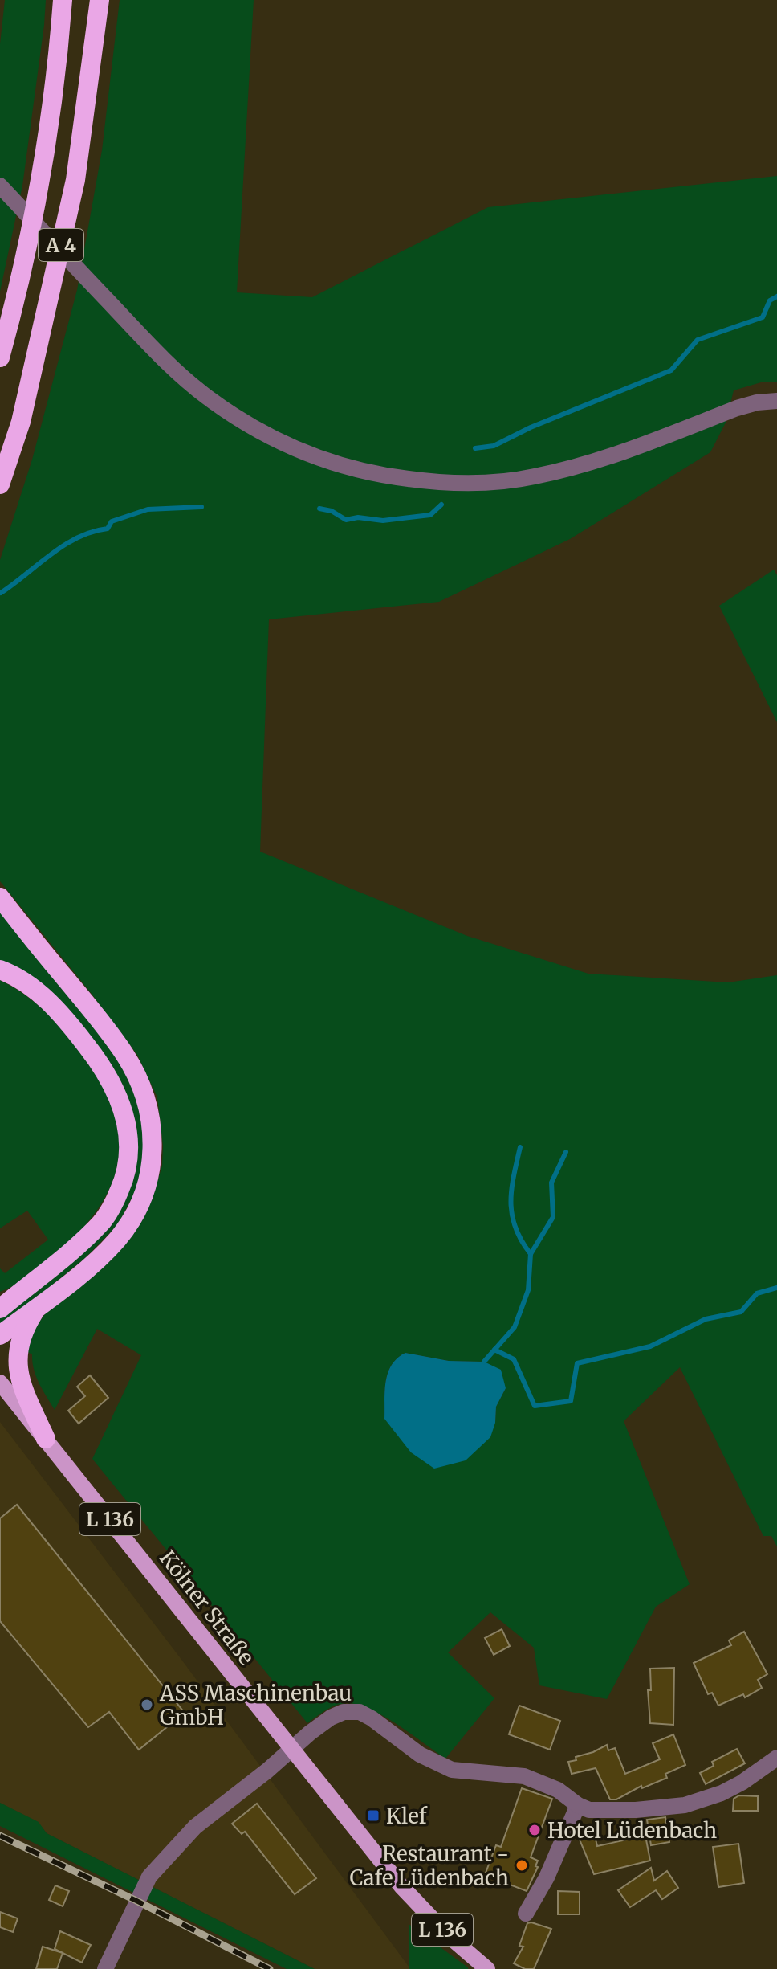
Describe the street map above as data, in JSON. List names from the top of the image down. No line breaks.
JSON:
{"streets":{"highway":["A 4"],"main road":["L 136","Kölner Straße"]},"places":{"other":["ASS Maschinenbau GmbH","Hotel Lüdenbach","Restaurant - Cafe Lüdenbach"],"transit":["Klef"]}}
